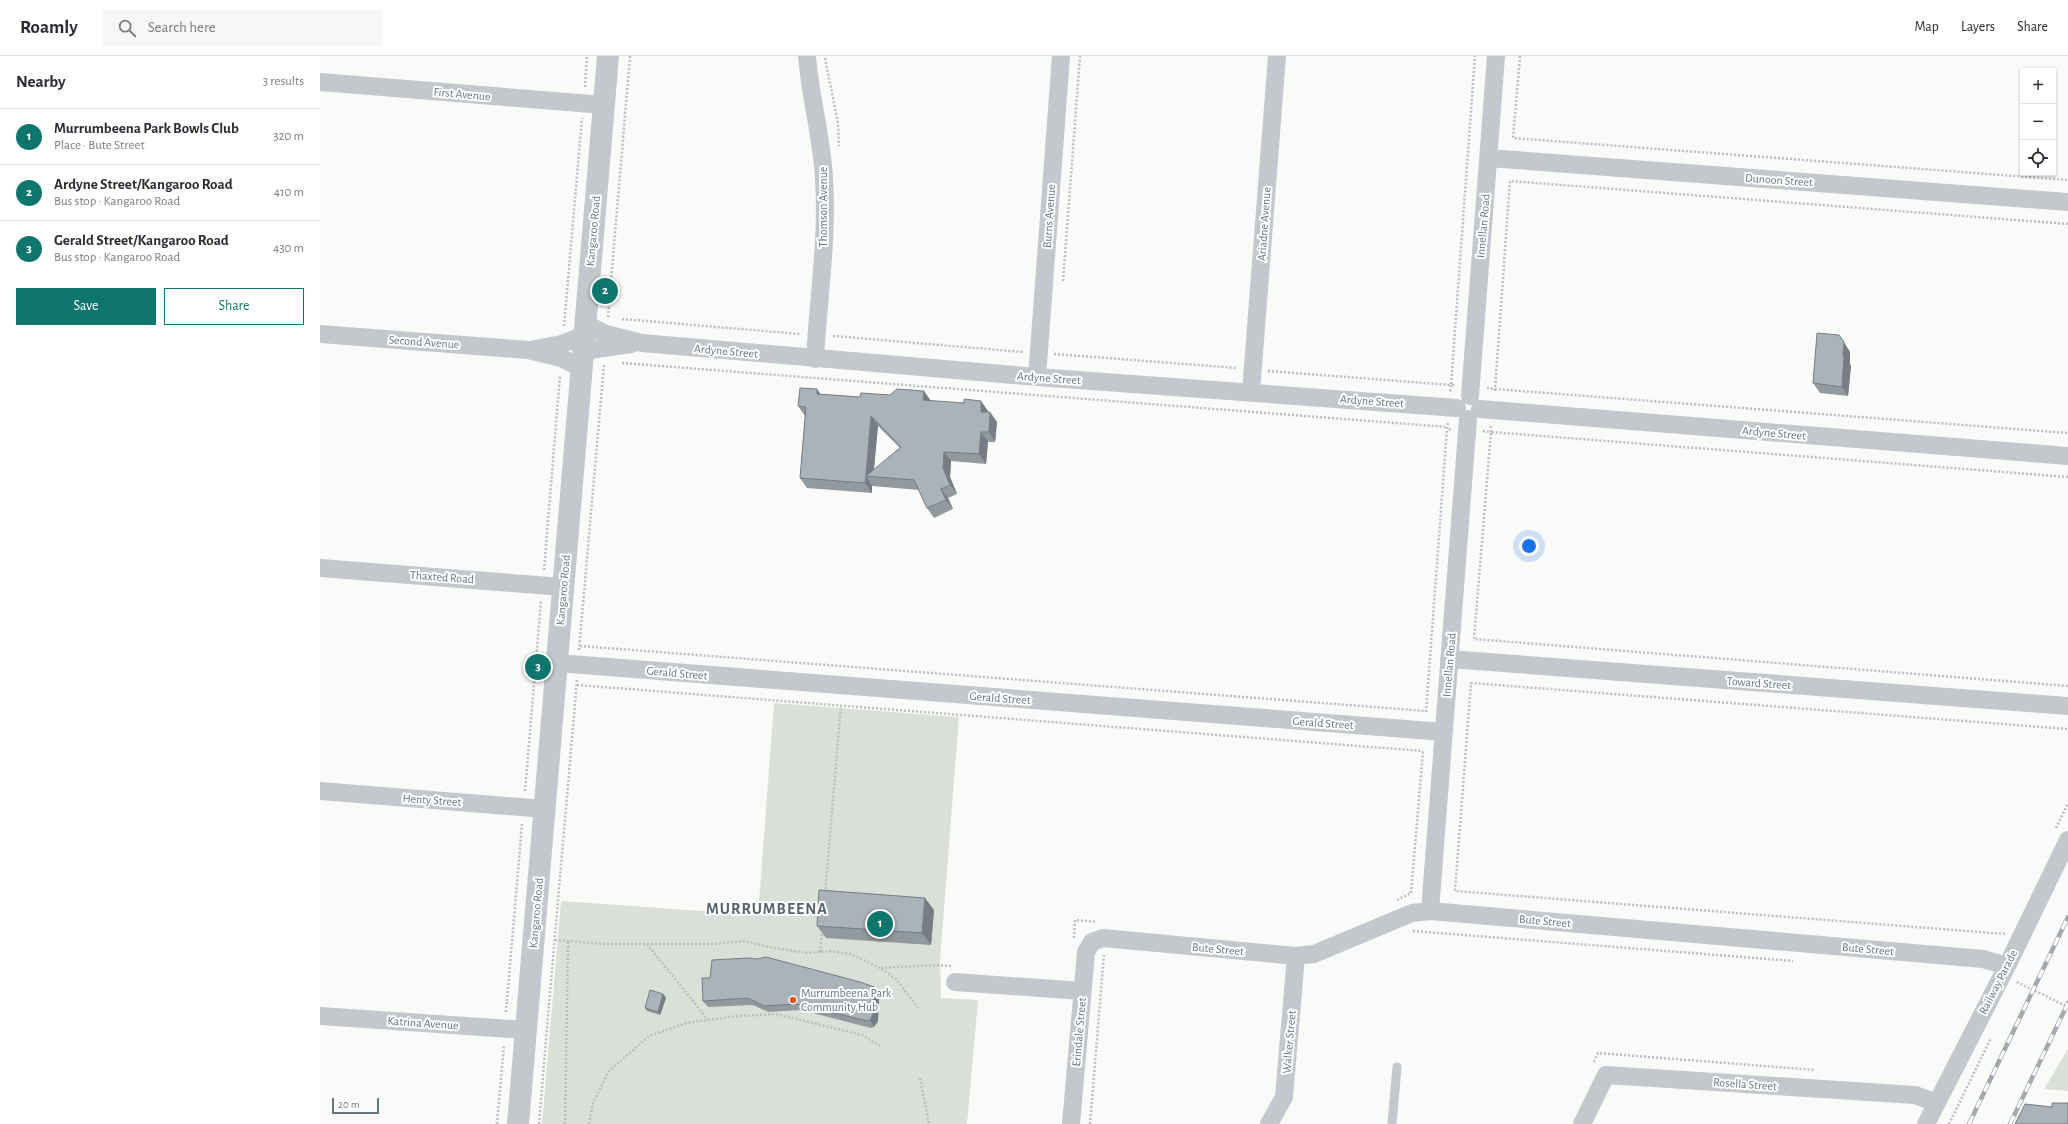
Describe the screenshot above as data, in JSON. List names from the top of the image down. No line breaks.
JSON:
{"streets":{"street":["First Avenue","Dunoon Street","Thomson Avenue","Burns Avenue","Ariadne Avenue","Innellan Road","Kangaroo Road","Second Avenue","Ardyne Street","Thaxted Road","Gerald Street","Toward Street","Henty Street","Bute Street","Railway Parade","Katrina Avenue","Erindale Street","Walker Street","Rosella Street"]},"crossings":[["First Avenue","Kangaroo Road"],["Dunoon Street","Innellan Road"],["Thomson Avenue","Ardyne Street"],["Burns Avenue","Ardyne Street"],["Ariadne Avenue","Ardyne Street"],["Innellan Road","Ardyne Street"],["Innellan Road","Gerald Street"],["Innellan Road","Toward Street"],["Innellan Road","Bute Street"],["Kangaroo Road","Second Avenue"],["Kangaroo Road","Ardyne Street"],["Kangaroo Road","Thaxted Road"],["Kangaroo Road","Gerald Street"],["Kangaroo Road","Henty Street"],["Kangaroo Road","Katrina Avenue"],["Second Avenue","Ardyne Street"],["Bute Street","Railway Parade"],["Bute Street","Erindale Street"],["Bute Street","Walker Street"],["Railway Parade","Rosella Street"]],"districts":["MURRUMBEENA"],"places":["Murrumbeena Park Community Hub"],"scale_bar":"20 m","page":{"header":"Roamly","search":"Search here","nav":["Map","Layers","Share"],"heading":["Nearby","3 results"],"map_buttons":["+","−"],"list":[{"mark":"1","name":"Murrumbeena Park Bowls Club","note":"Place · Bute Street","value":"320 m"},{"mark":"2","name":"Ardyne Street/Kangaroo Road","note":"Bus stop · Kangaroo Road","value":"410 m"},{"mark":"3","name":"Gerald Street/Kangaroo Road","note":"Bus stop · Kangaroo Road","value":"430 m"}],"buttons":["Save","Share"],"pins":["2","3","1"],"scale":"20 m"}}
